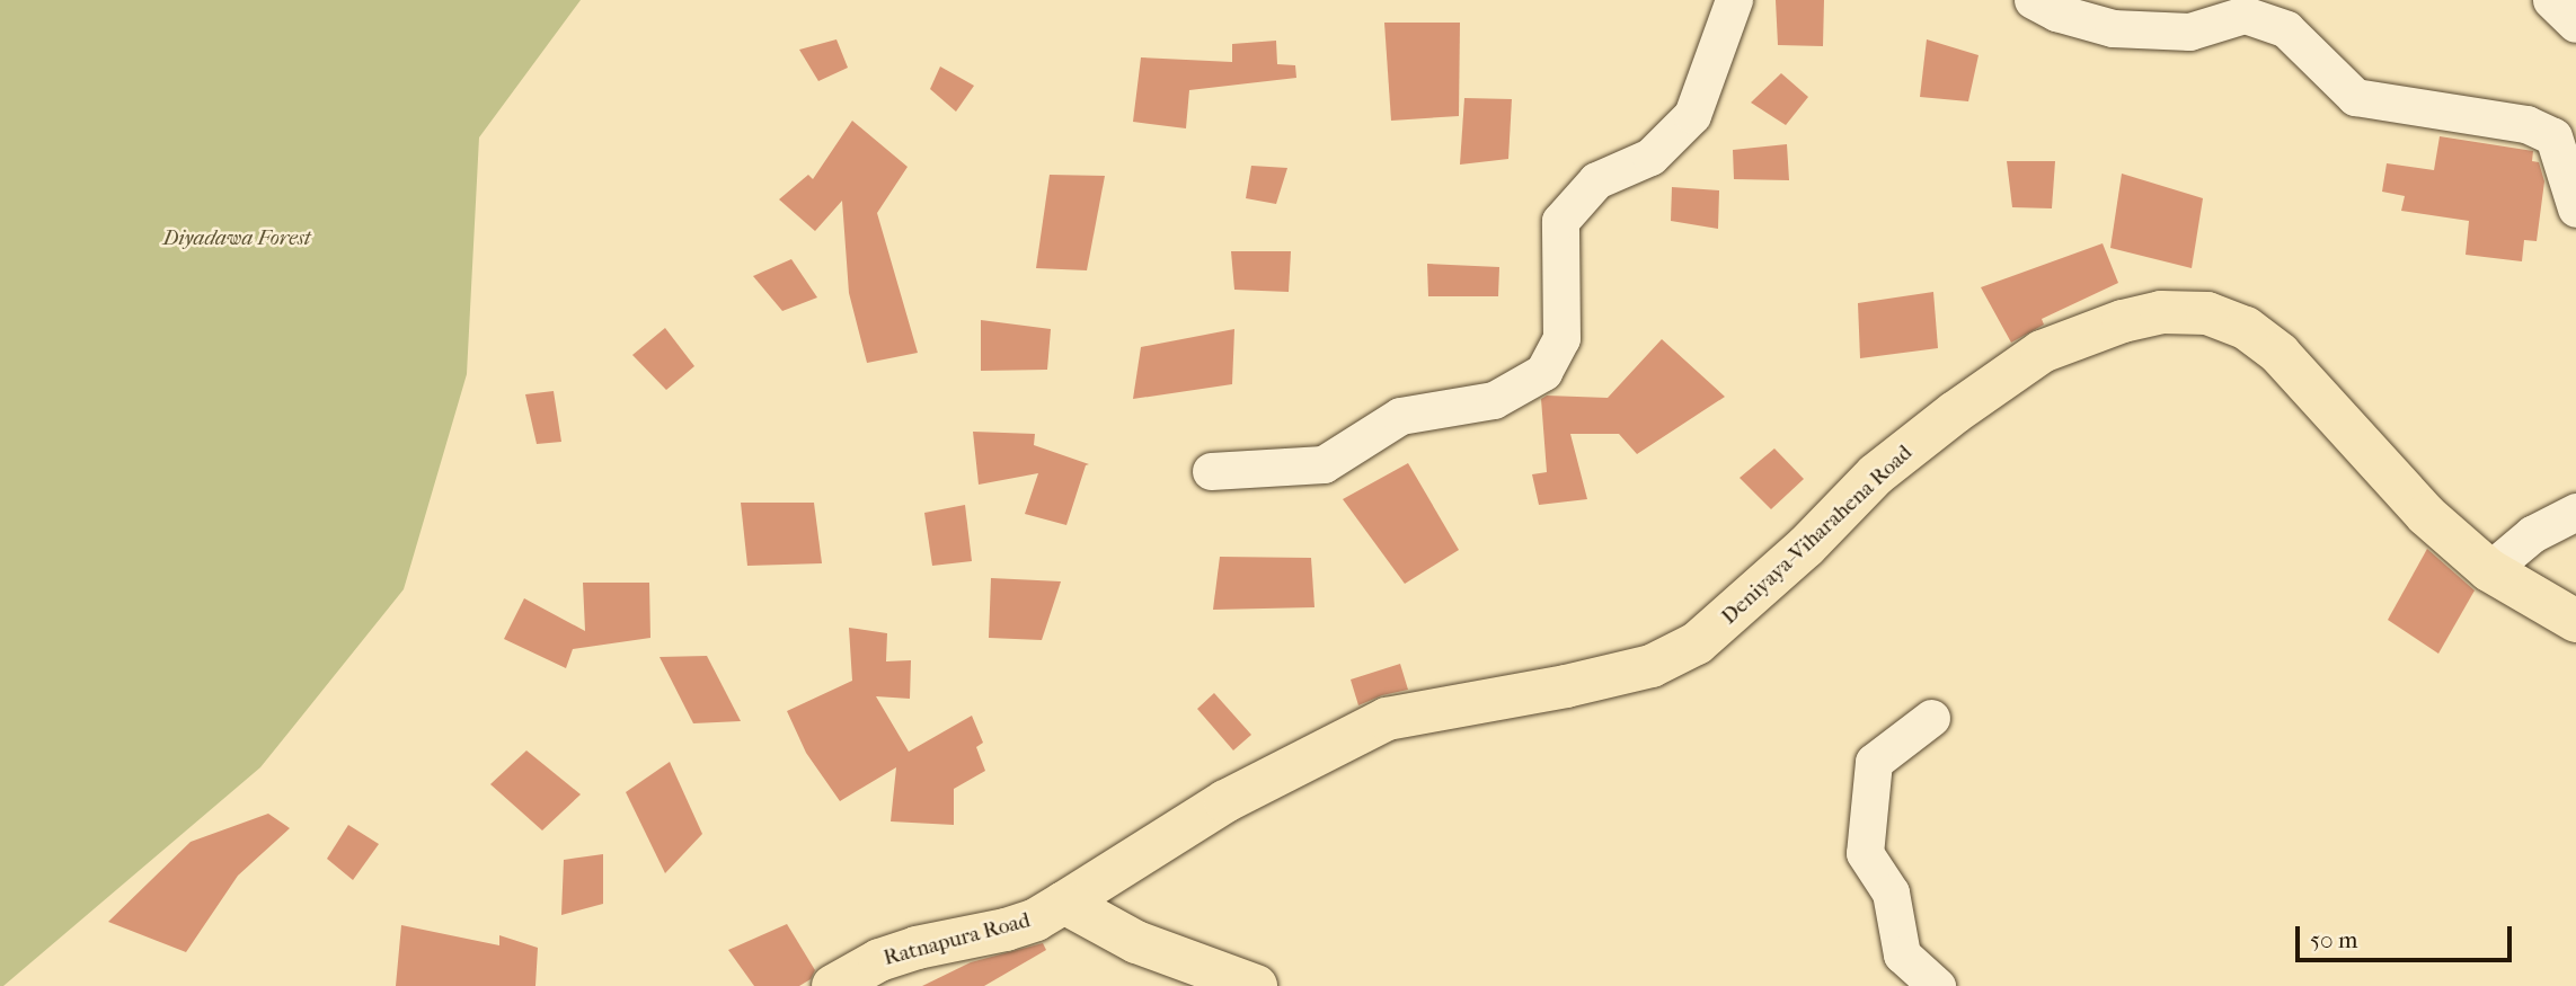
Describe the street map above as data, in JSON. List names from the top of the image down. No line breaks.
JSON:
{"streets":{"main road":["Deniyaya-Viharahena Road","Ratnapura Road"]},"crossings":[["Deniyaya-Viharahena Road","Ratnapura Road"]],"parks":["Diyadawa Forest"],"scale_bar":"50 m"}
